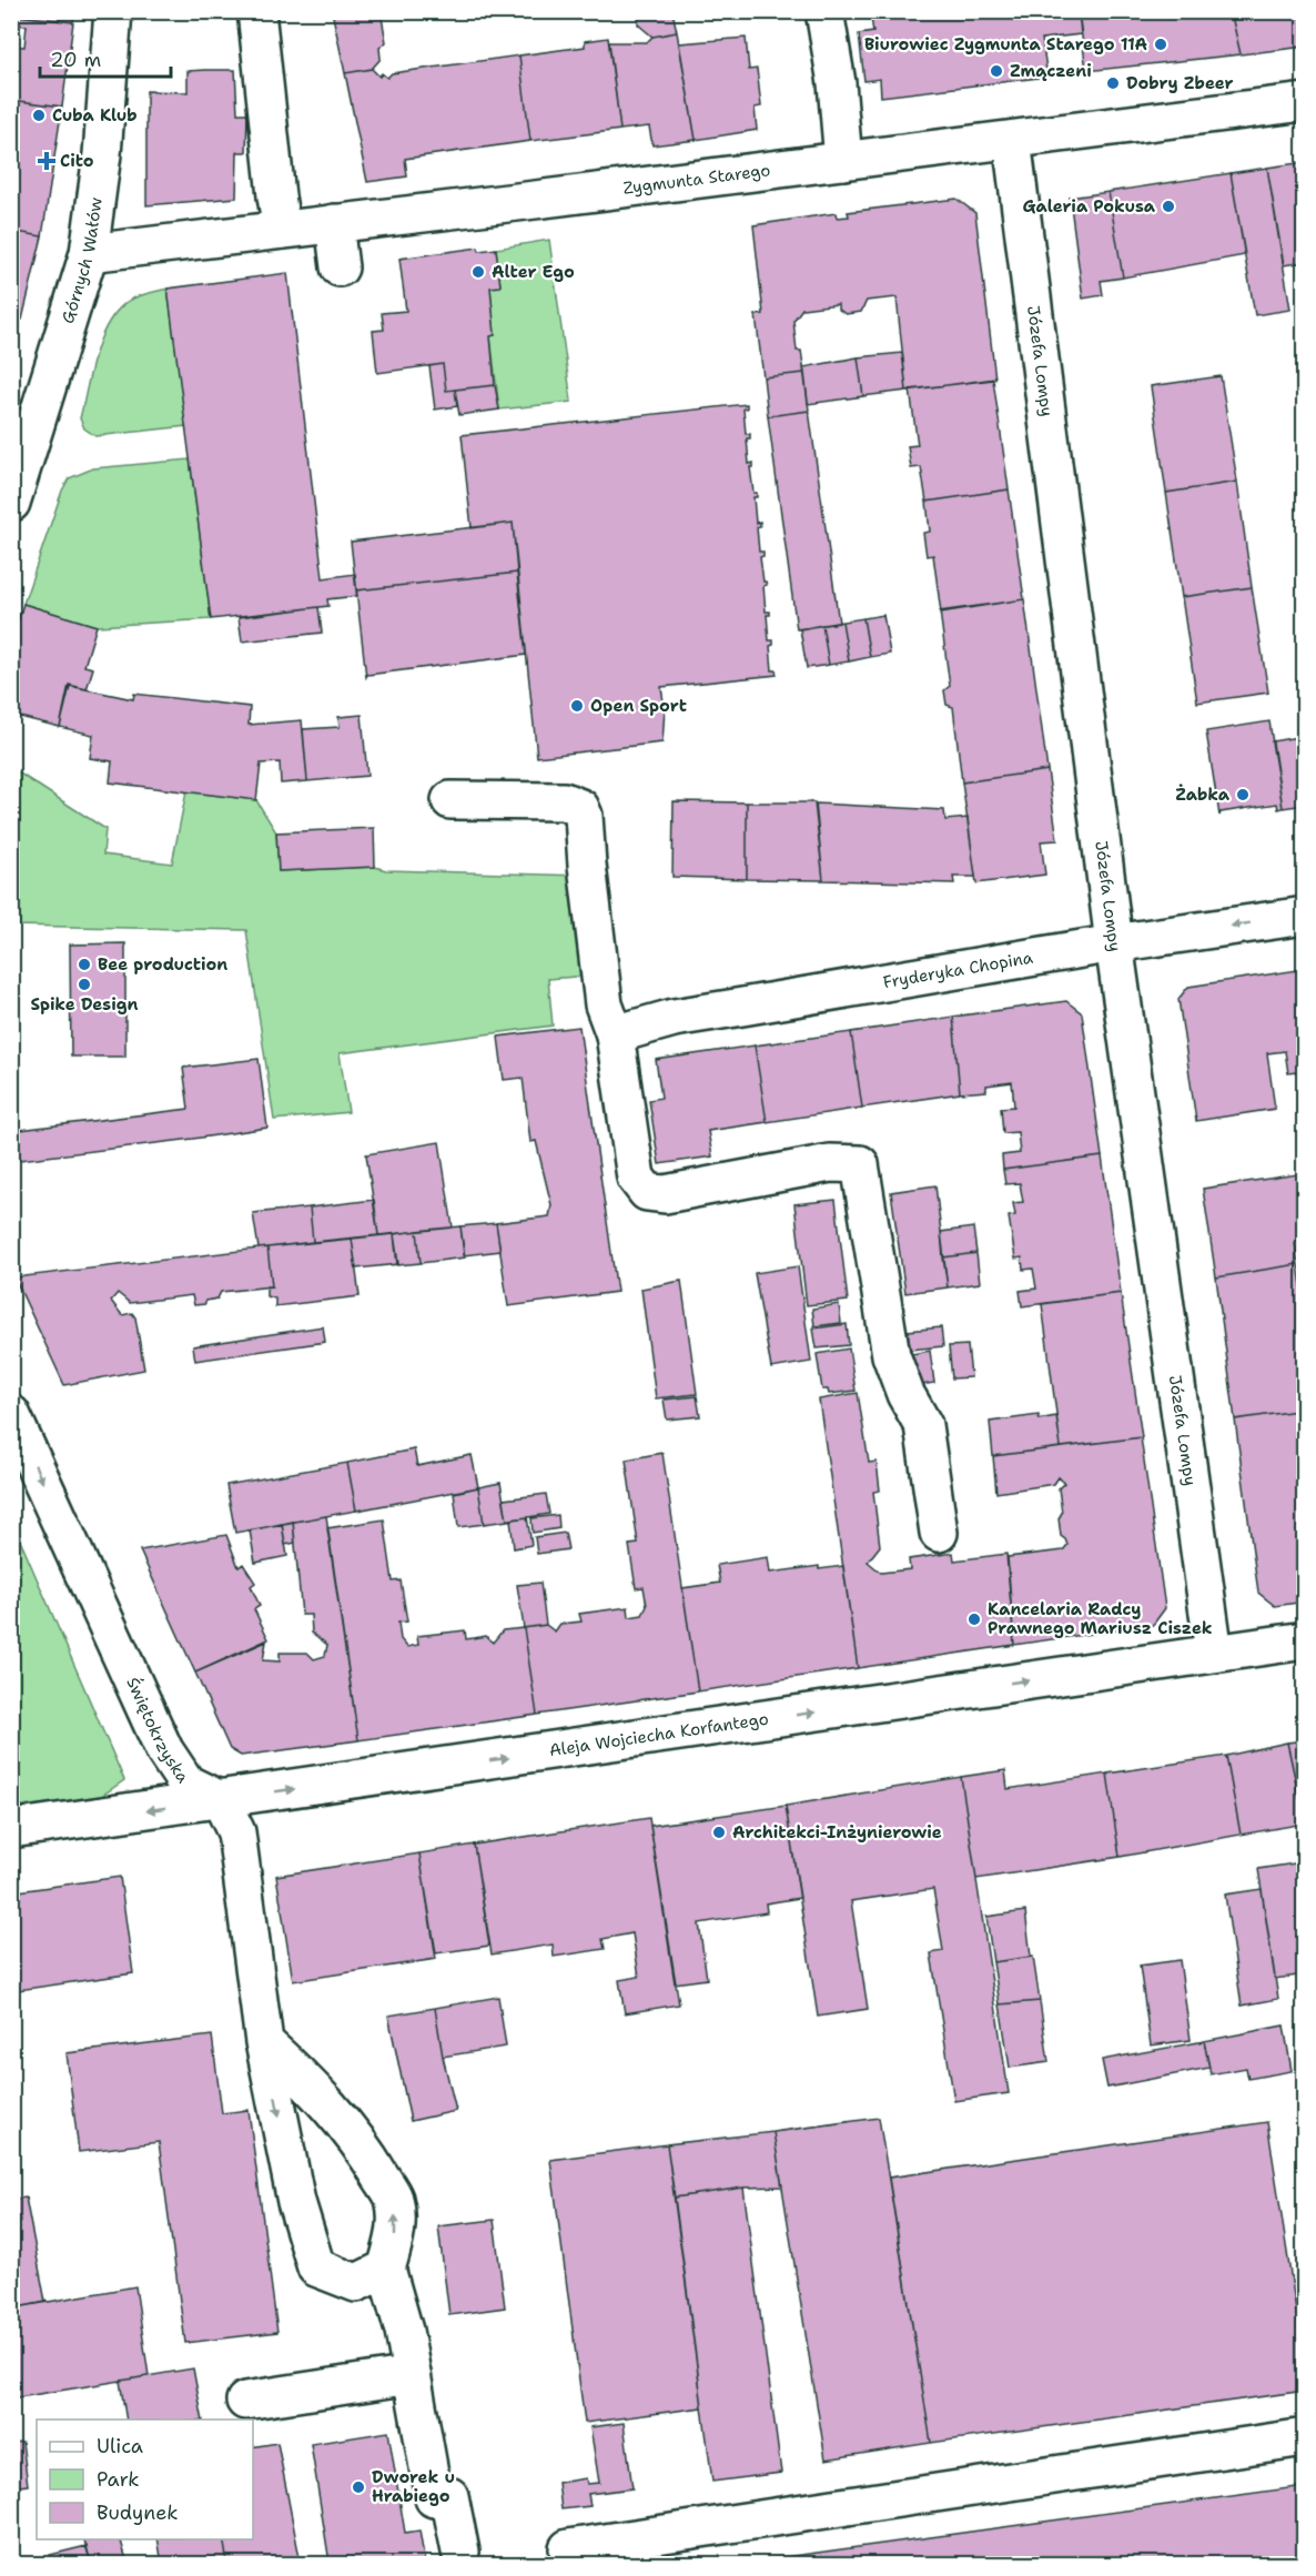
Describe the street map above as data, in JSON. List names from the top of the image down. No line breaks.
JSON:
{"streets":{"street":["Zygmunta Starego","Górnych Wałów","Józefa Lompy","Fryderyka Chopina","Świętokrzyska","Aleja Wojciecha Korfantego"]},"crossings":[["Zygmunta Starego","Górnych Wałów"],["Zygmunta Starego","Józefa Lompy"],["Józefa Lompy","Fryderyka Chopina"],["Józefa Lompy","Aleja Wojciecha Korfantego"],["Świętokrzyska","Aleja Wojciecha Korfantego"]],"one_way":["Świętokrzyska"],"places":{"other":["Biurowiec Zygmunta Starego 11A","Zmączeni","Dobry Zbeer","Cuba Klub","Galeria Pokusa","Alter Ego","Open Sport","Żabka","Bee production","Spike Design","Kancelaria Radcy Prawnego Mariusz Ciszek","Architekci-Inżynierowie","Dworek u Hrabiego"],"health":["Cito"]},"legend":["Ulica","Park","Budynek"],"scale_bar":"20 m"}
